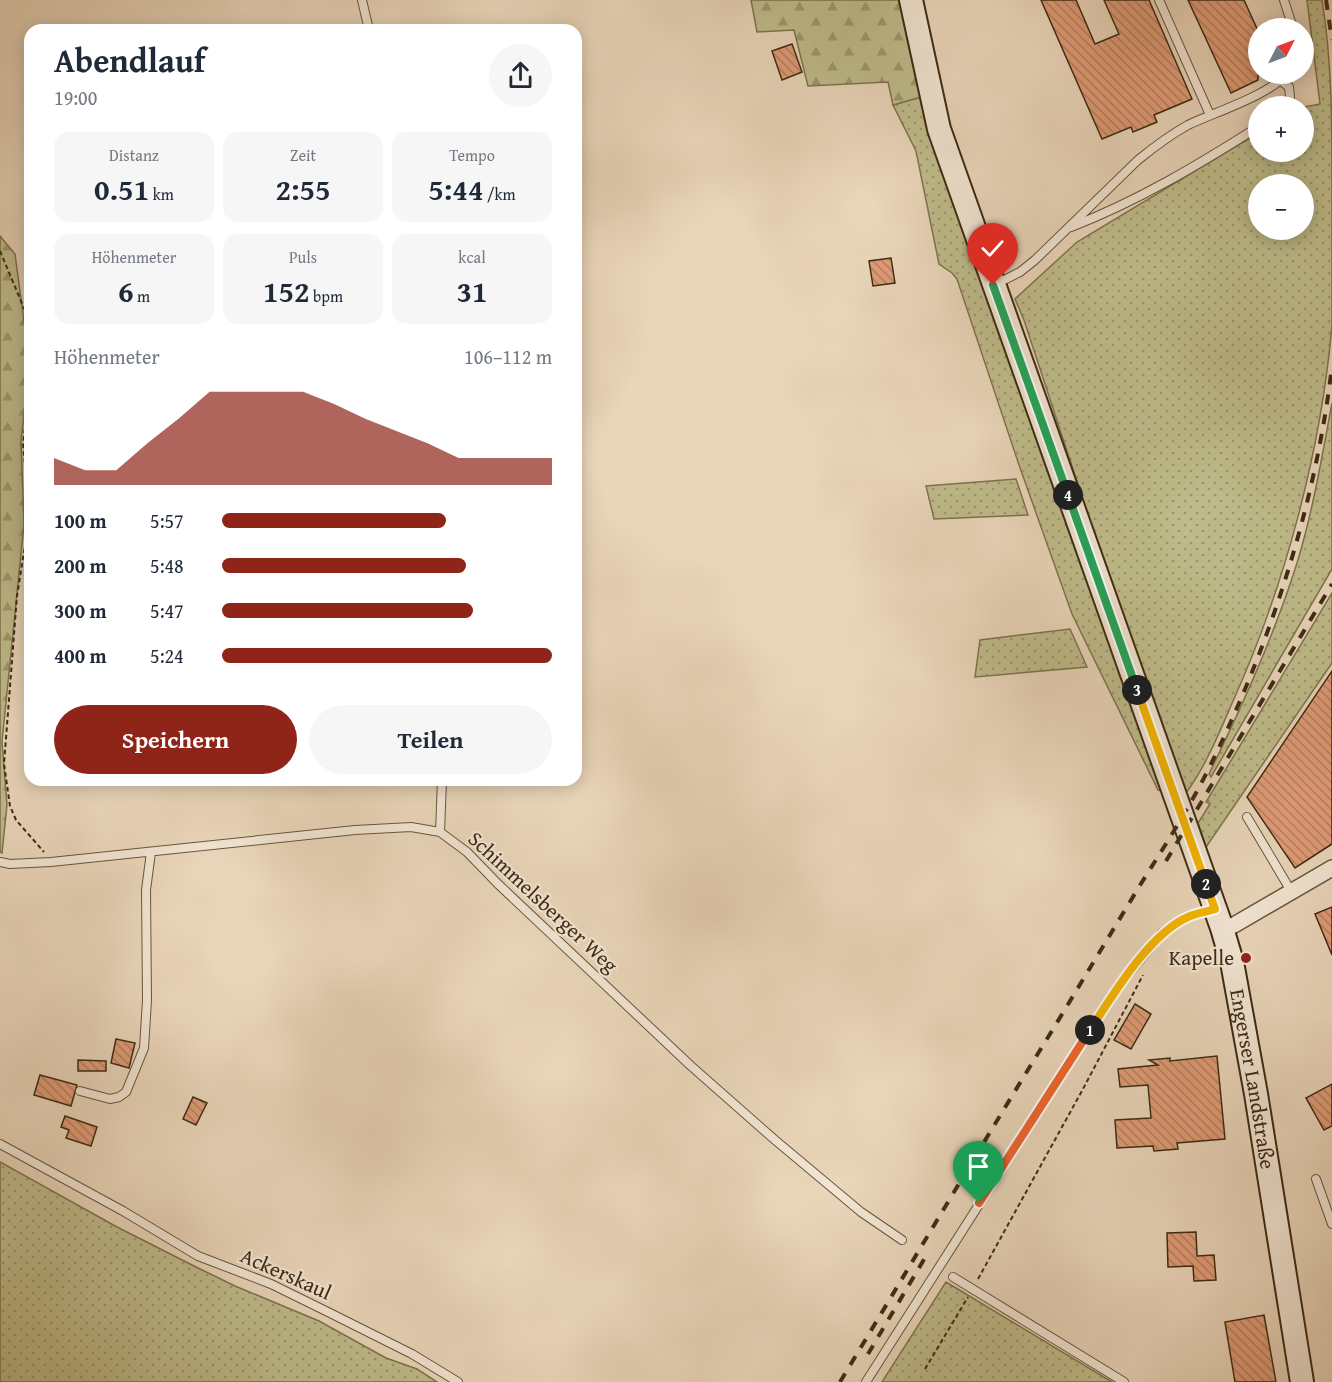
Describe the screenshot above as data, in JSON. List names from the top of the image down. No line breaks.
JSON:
{"streets":{"main road":["Engerser Landstraße"],"lane":["Schimmelsberger Weg","Ackerskaul"]},"places":["Kapelle"],"north":"top right","page":{"map_buttons":["+","−"],"heading":["Abendlauf","19:00"],"stats":[["Distanz","0.51 km"],["Zeit","2:55"],["Tempo","5:44 /km"],["Höhenmeter","6 m"],["Puls","152 bpm"],["kcal","31"]],"chart":["Höhenmeter","106–112 m"],"pins":["4","3","2","1"],"list":[{"name":"100 m","note":"5:57"},{"name":"200 m","note":"5:48"},{"name":"300 m","note":"5:47"},{"name":"400 m","note":"5:24"}],"buttons":["Speichern","Teilen"]}}
